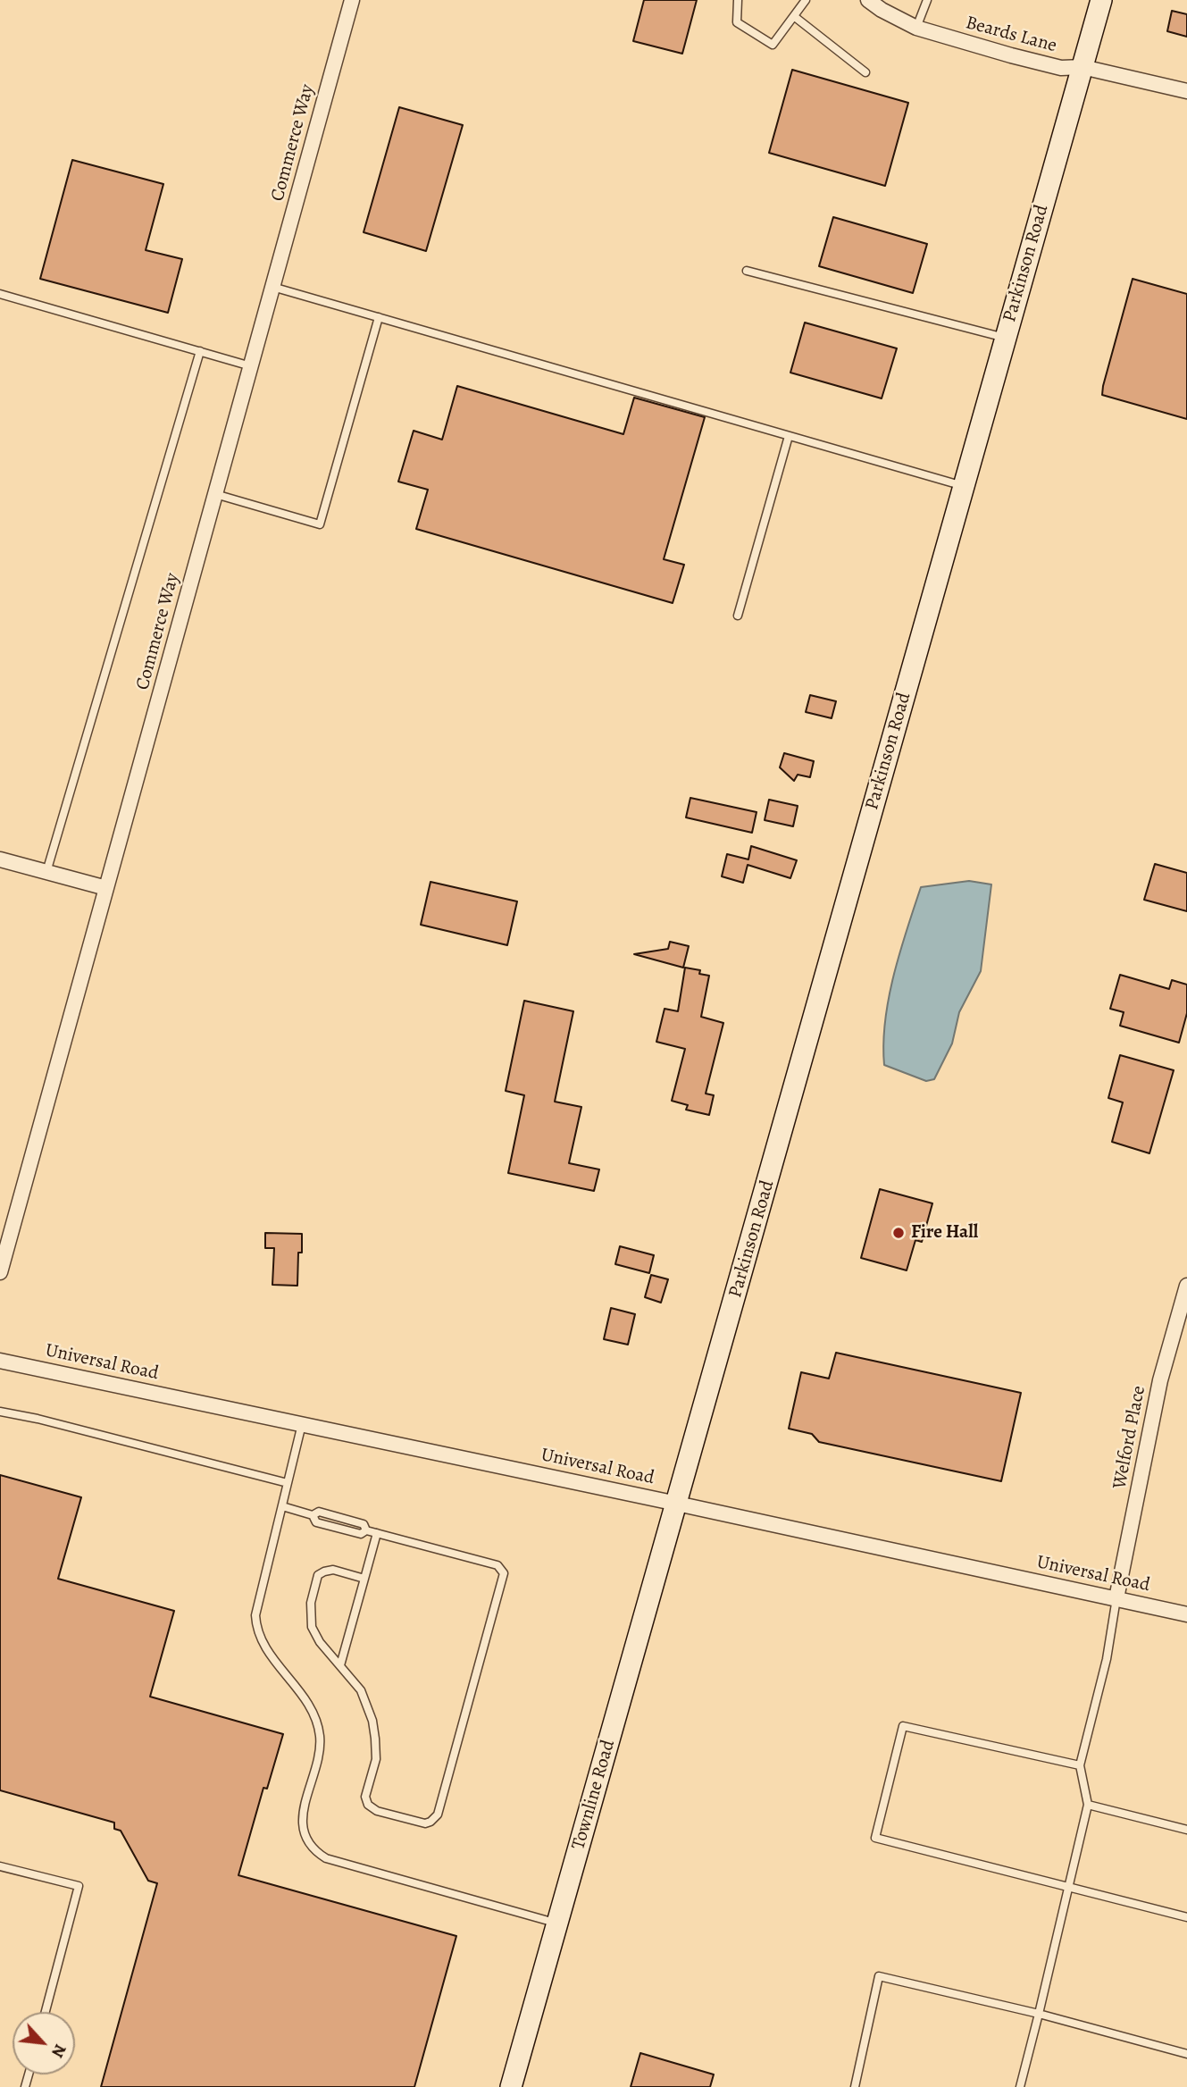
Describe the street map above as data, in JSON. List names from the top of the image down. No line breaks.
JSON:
{"streets":{"main road":["Parkinson Road","Townline Road"],"street":["Beards Lane","Commerce Way","Universal Road","Welford Place"]},"crossings":[["Beards Lane","Parkinson Road"],["Parkinson Road","Universal Road"],["Parkinson Road","Townline Road"],["Universal Road","Welford Place"],["Universal Road","Townline Road"]],"places":["Fire Hall"],"north":"bottom right"}
